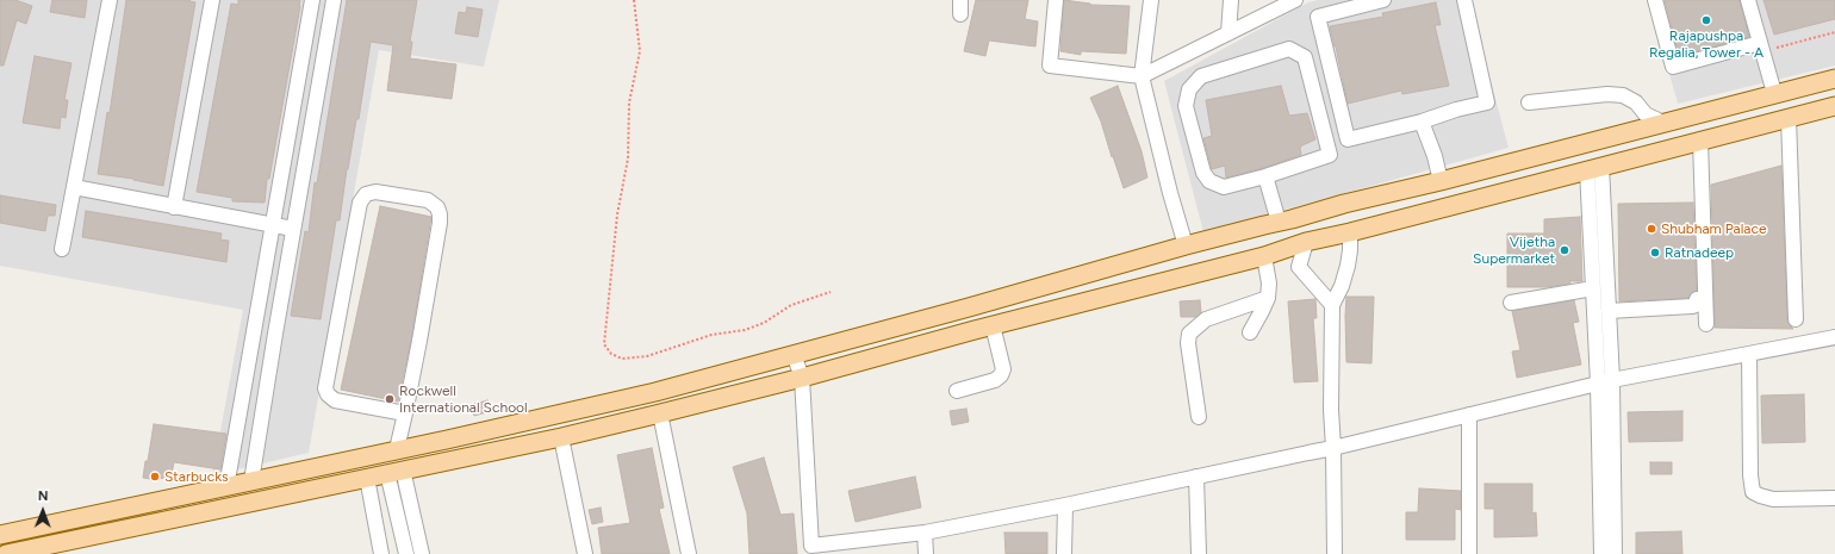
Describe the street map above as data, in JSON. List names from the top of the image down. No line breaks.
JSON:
{"places":["Rajapushpa Regalia, Tower - A","Shubham Palace","Vijetha Supermarket","Ratnadeep","Rockwell International School","Starbucks"],"north":"top"}
